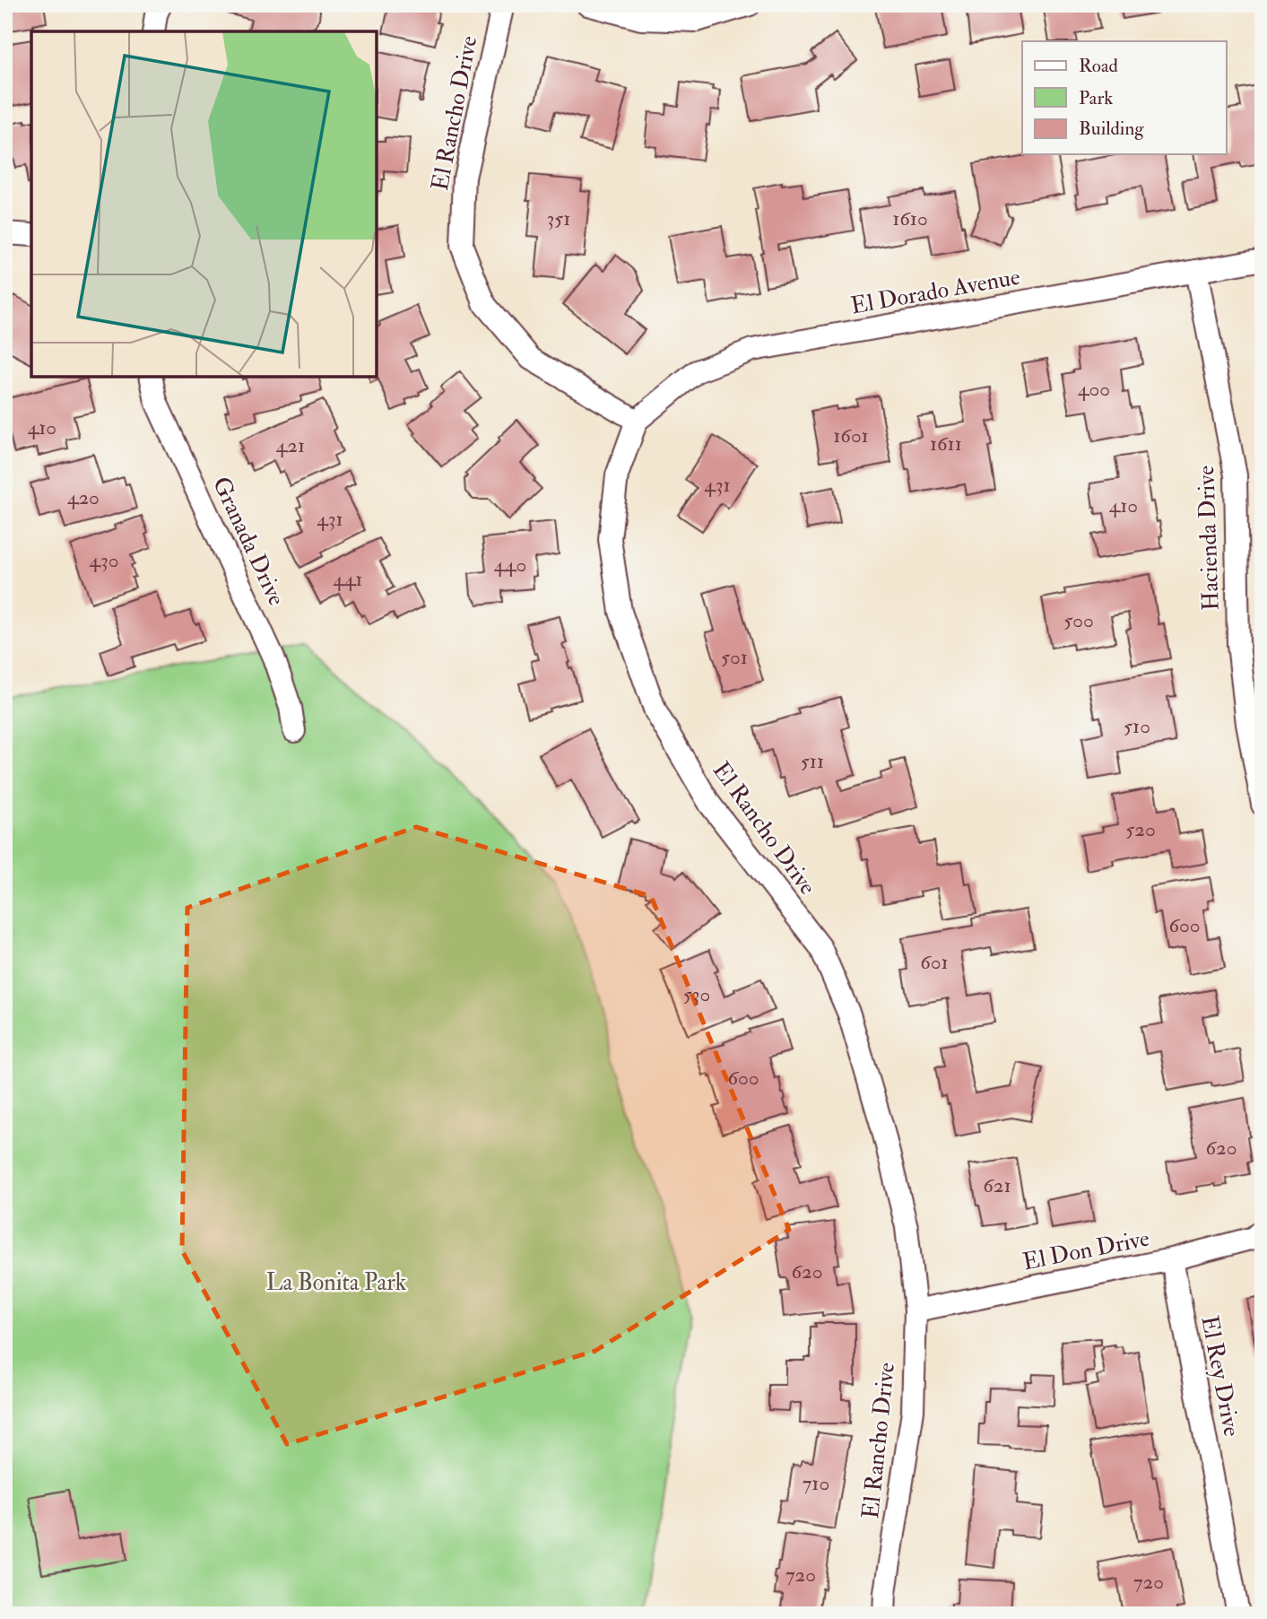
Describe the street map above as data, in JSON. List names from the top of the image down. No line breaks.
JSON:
{"streets":{"street":["El Rancho Drive","El Dorado Avenue","Hacienda Drive","Granada Drive","El Don Drive","El Rey Drive"]},"crossings":[["El Rancho Drive","El Dorado Avenue"],["El Rancho Drive","El Don Drive"],["El Dorado Avenue","Hacienda Drive"],["El Don Drive","El Rey Drive"]],"parks":["La Bonita Park"],"house_numbers":["351","1610","400","410","1601","1611","421","431","420","410","431","430","440","441","500","501","510","511","520","600","601","530","600","620","621","620","710","720","720"],"legend":["Road","Park","Building"]}
